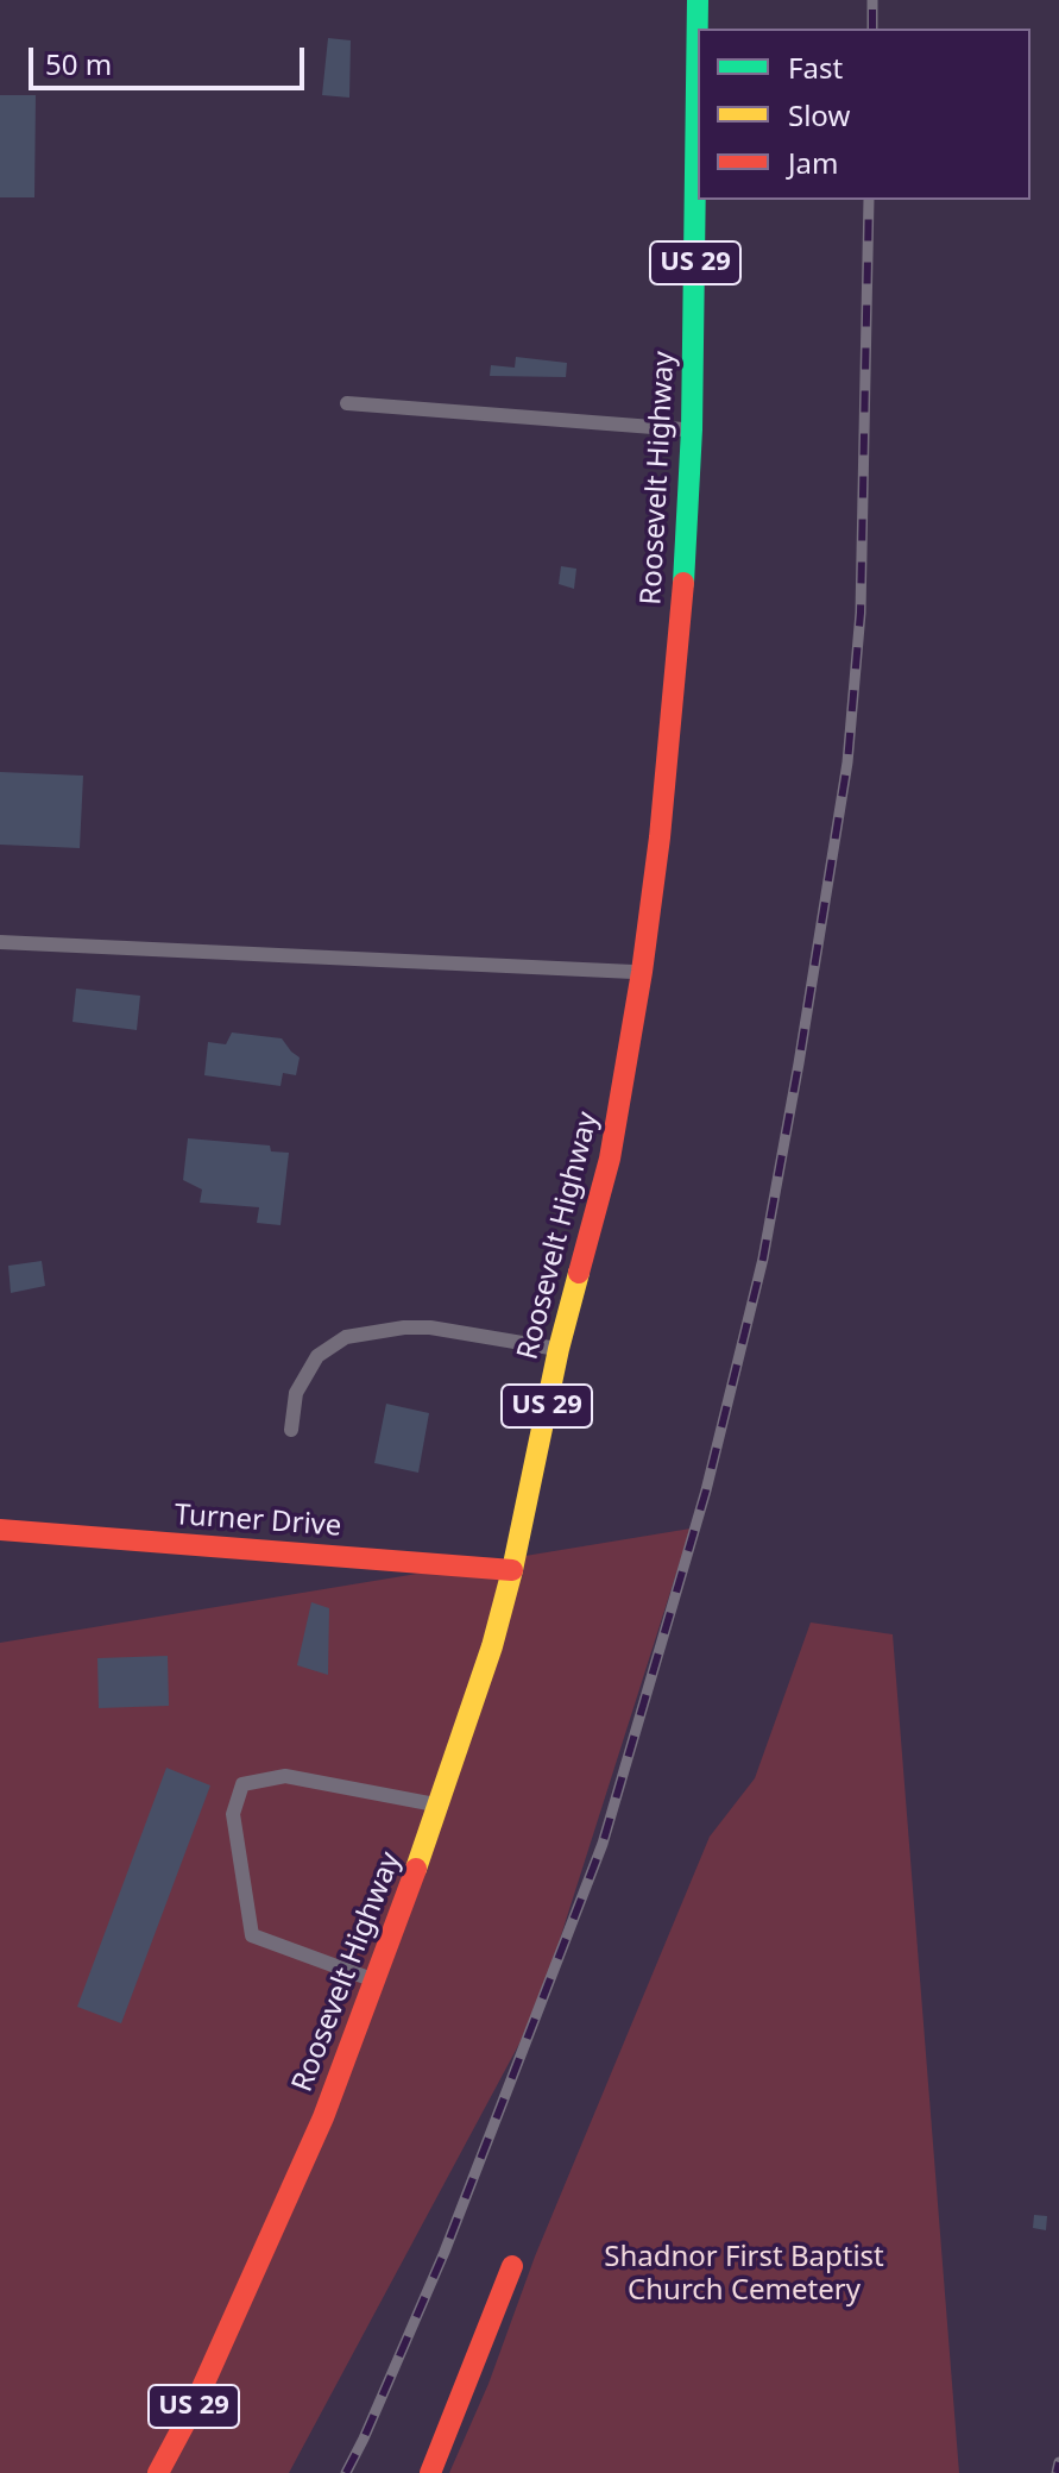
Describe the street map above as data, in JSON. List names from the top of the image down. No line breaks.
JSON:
{"streets":{"main road":["US 29","Roosevelt Highway","Turner Drive"]},"crossings":[["Roosevelt Highway","Turner Drive"]],"parks":["Shadnor First Baptist Church Cemetery"],"legend":["Fast","Slow","Jam"],"scale_bar":"50 m"}
